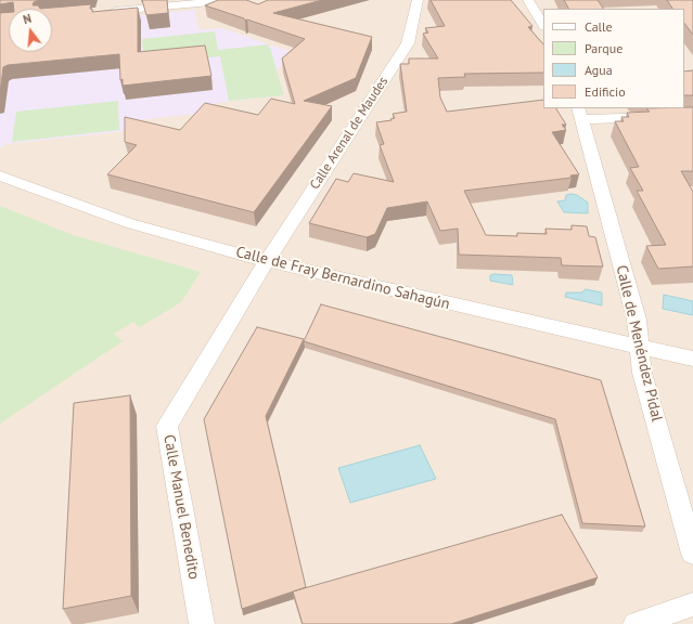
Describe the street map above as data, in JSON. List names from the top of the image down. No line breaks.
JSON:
{"streets":{"street":["Calle Arenal de Maudes","Calle de Fray Bernardino Sahagún","Calle de Menéndez Pidal","Calle Manuel Benedito"]},"crossings":[["Calle Arenal de Maudes","Calle de Fray Bernardino Sahagún"],["Calle Arenal de Maudes","Calle Manuel Benedito"],["Calle de Fray Bernardino Sahagún","Calle de Menéndez Pidal"],["Calle de Fray Bernardino Sahagún","Calle Manuel Benedito"]],"legend":["Calle","Parque","Agua","Edificio"],"north":"top"}
